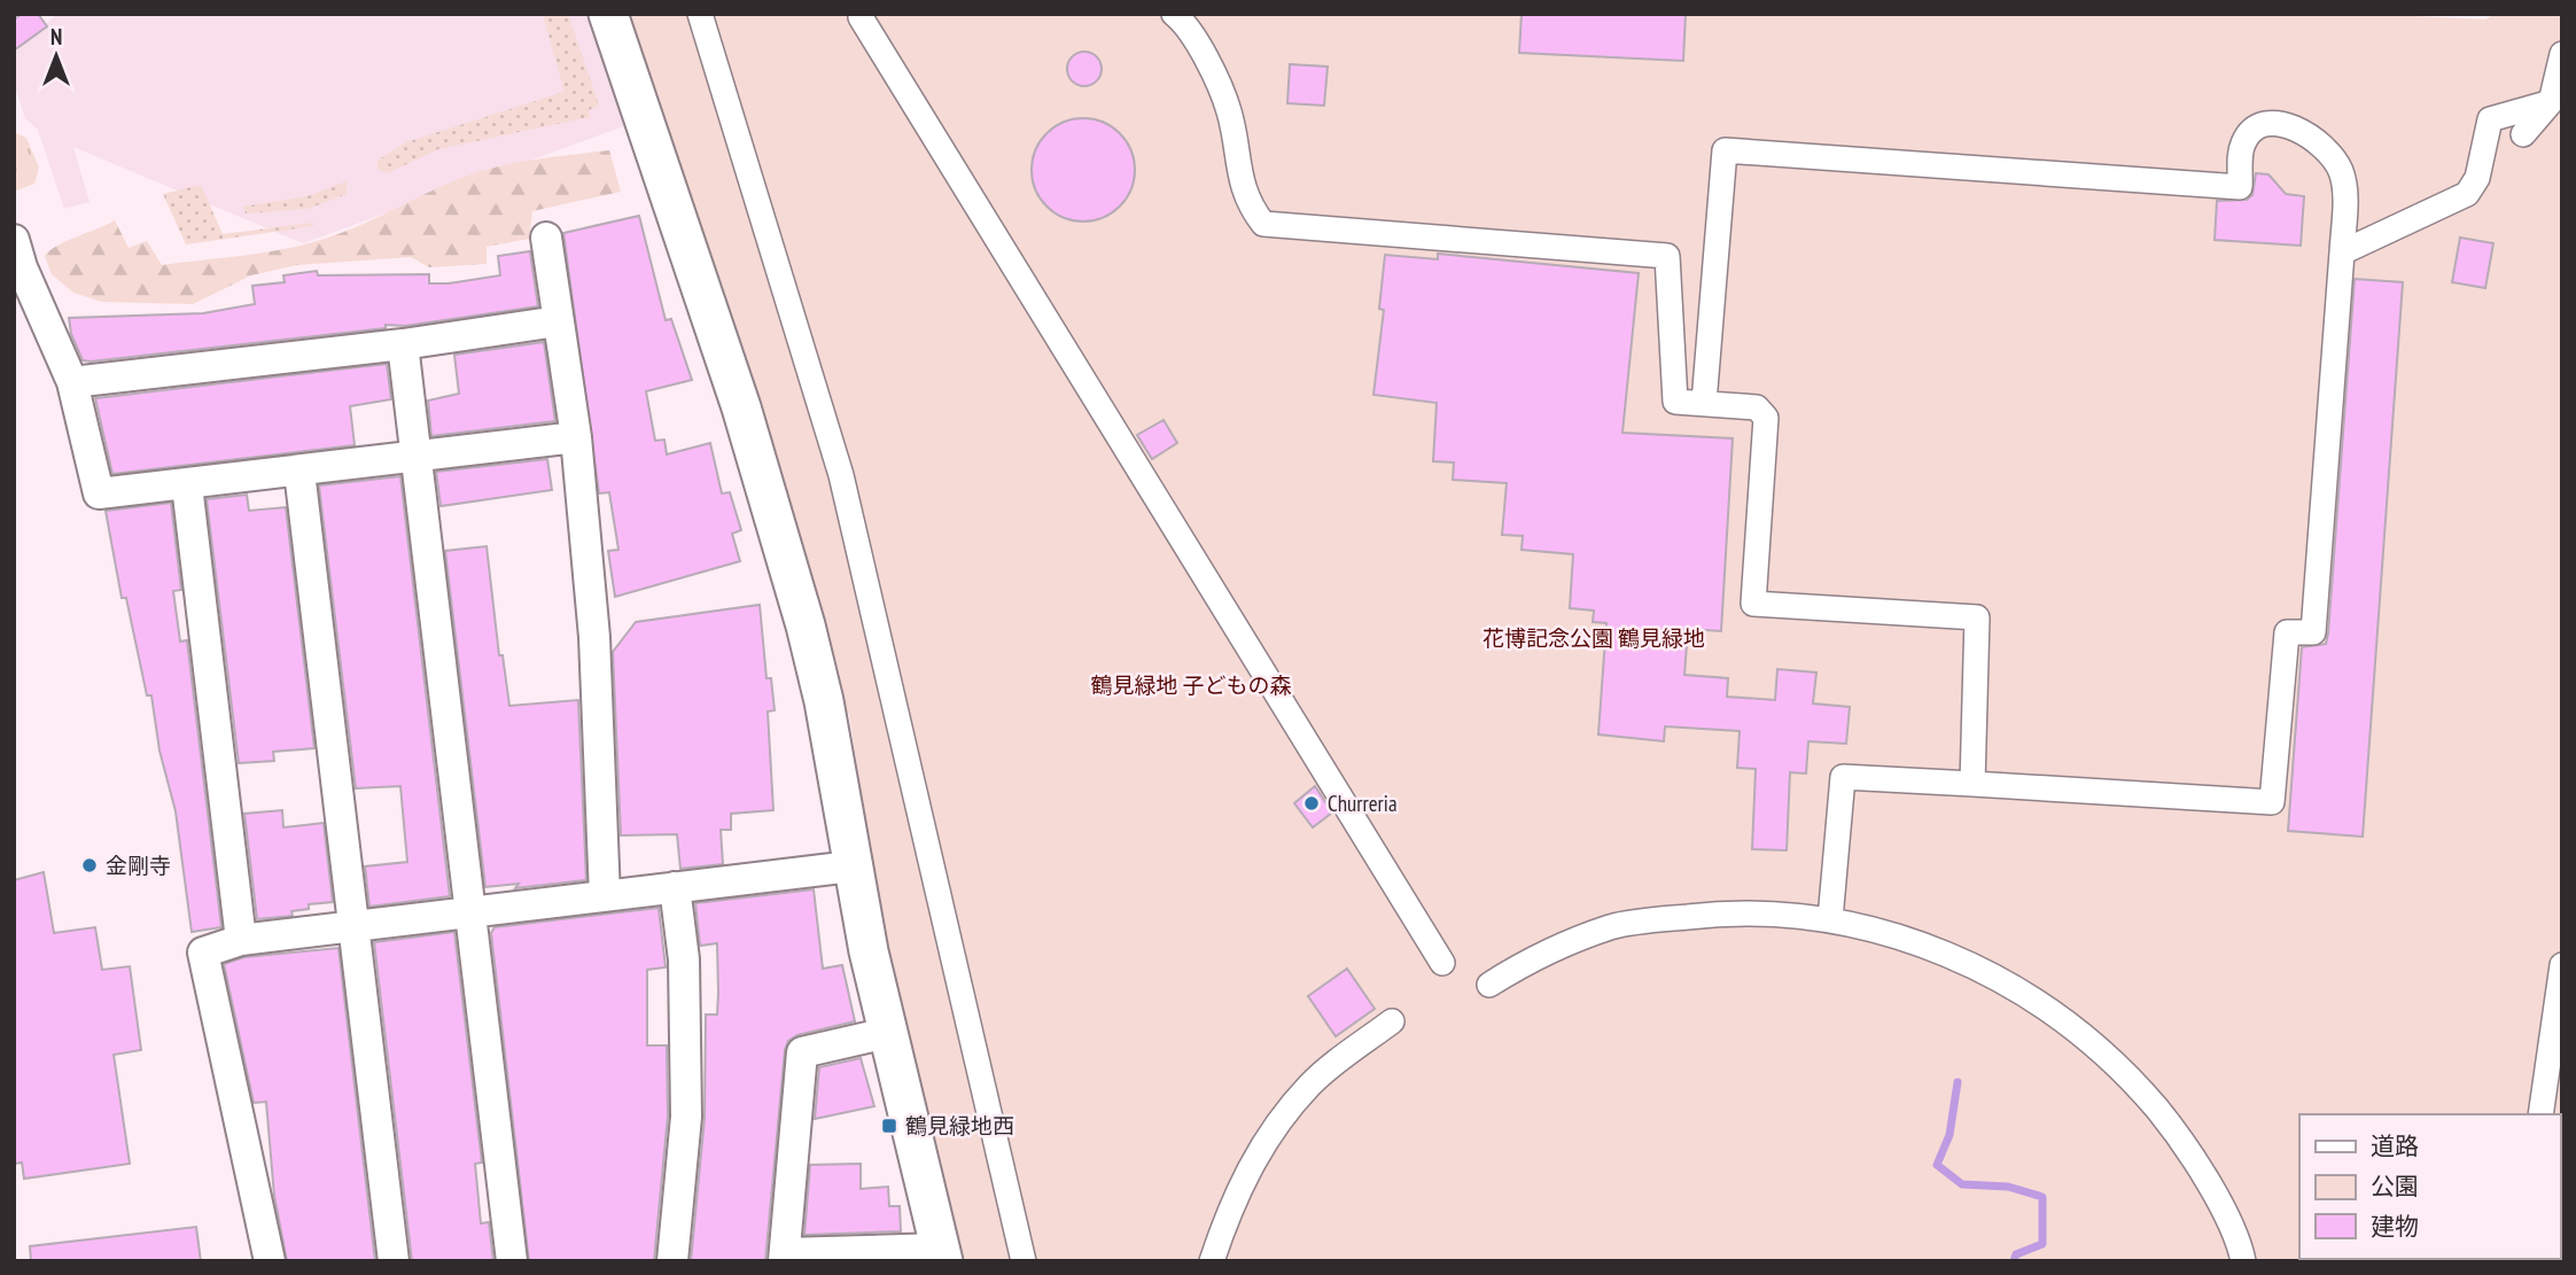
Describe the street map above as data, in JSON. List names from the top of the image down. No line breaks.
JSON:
{"parks":["花博記念公園 鶴見緑地","鶴見緑地 子どもの森"],"places":{"other":["Churreria","金剛寺"],"transit":["鶴見緑地西"]},"legend":["道路","公園","建物"],"north":"top"}
